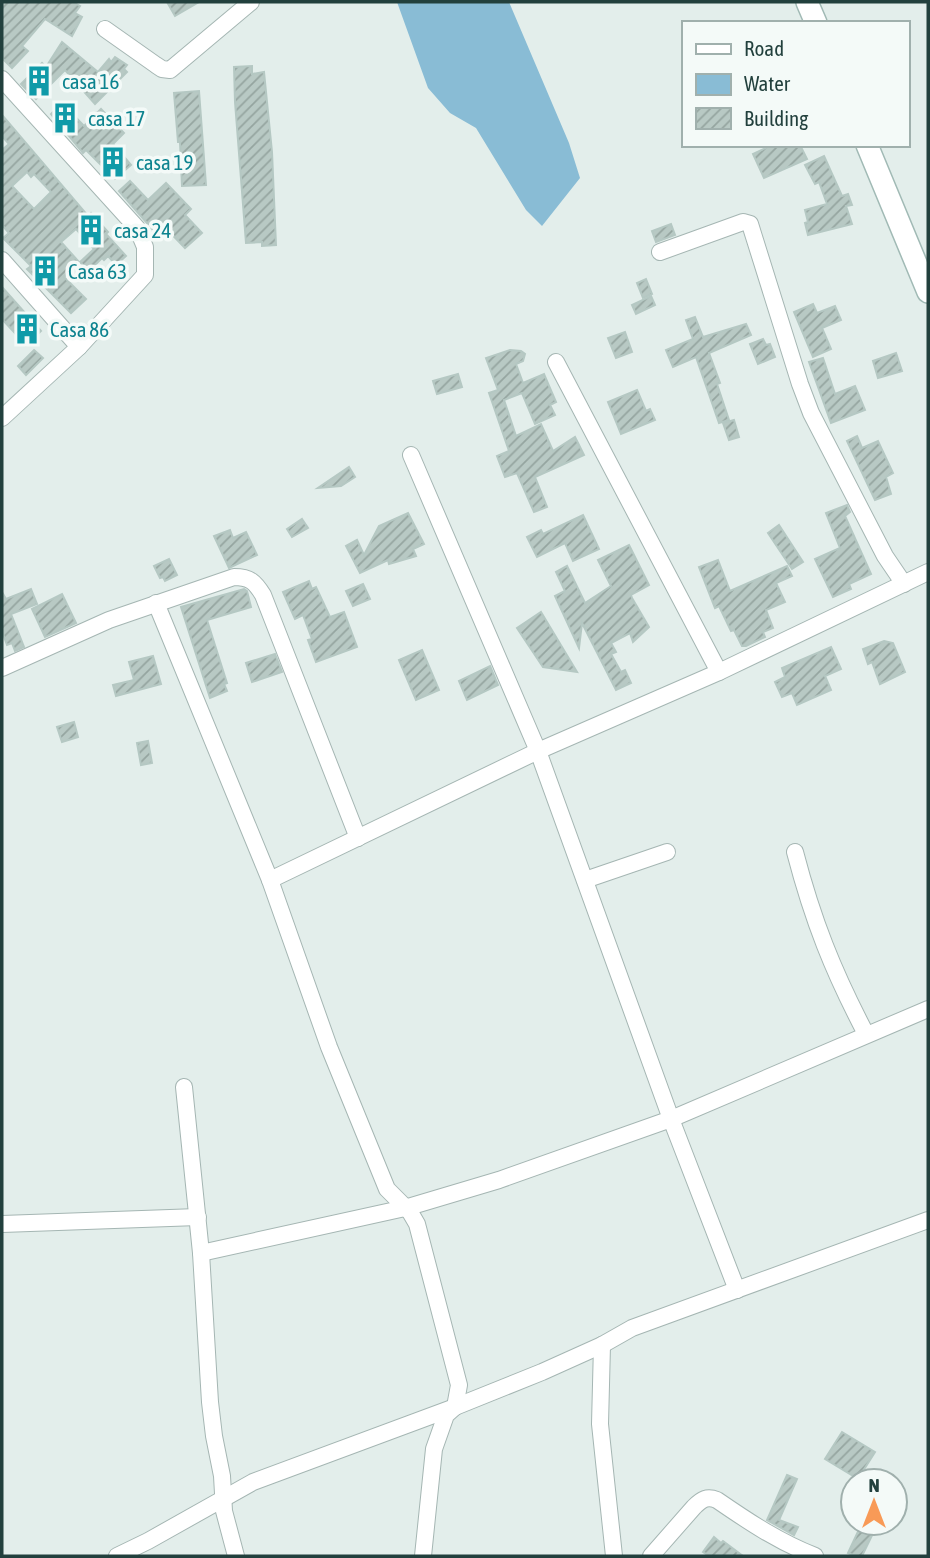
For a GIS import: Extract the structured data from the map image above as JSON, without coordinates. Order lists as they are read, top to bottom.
{
  "places": {
    "building": [
      "casa 16",
      "casa 17",
      "casa 19",
      "casa 24",
      "Casa 63",
      "Casa 86"
    ]
  },
  "legend": ["Road", "Water", "Building"],
  "north": "top"
}
